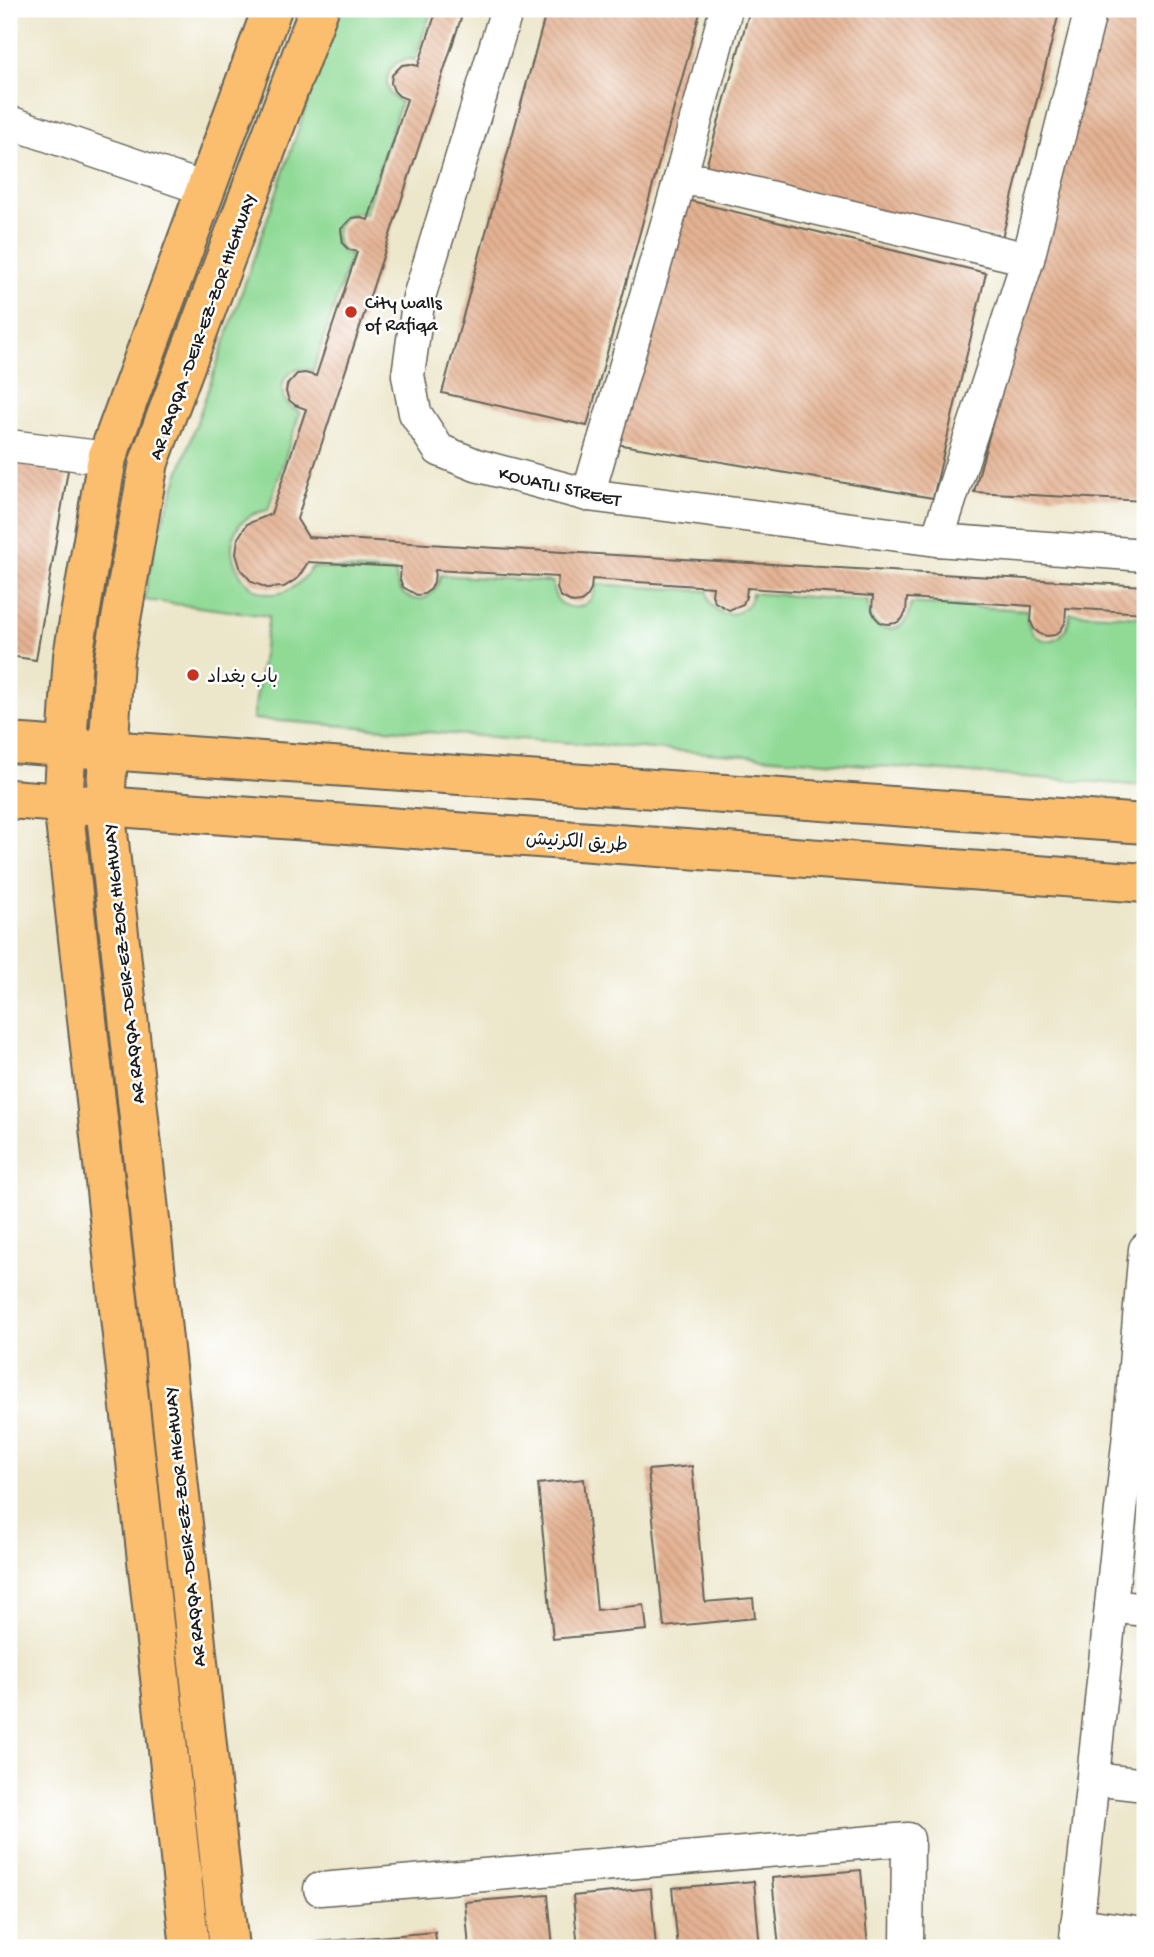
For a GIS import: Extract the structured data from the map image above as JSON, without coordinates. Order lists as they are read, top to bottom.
{
  "streets": {
    "main road": ["AR RAQQA -DEIR-EZ-ZOR HIGHWAY", "طريق الكرنيش"],
    "street": ["KOUATLI STREET"]
  },
  "crossings": [
    ["AR RAQQA -DEIR-EZ-ZOR HIGHWAY", "طريق الكرنيش"]
  ],
  "places": ["City walls of Rafiqa", "باب بغداد"]
}
